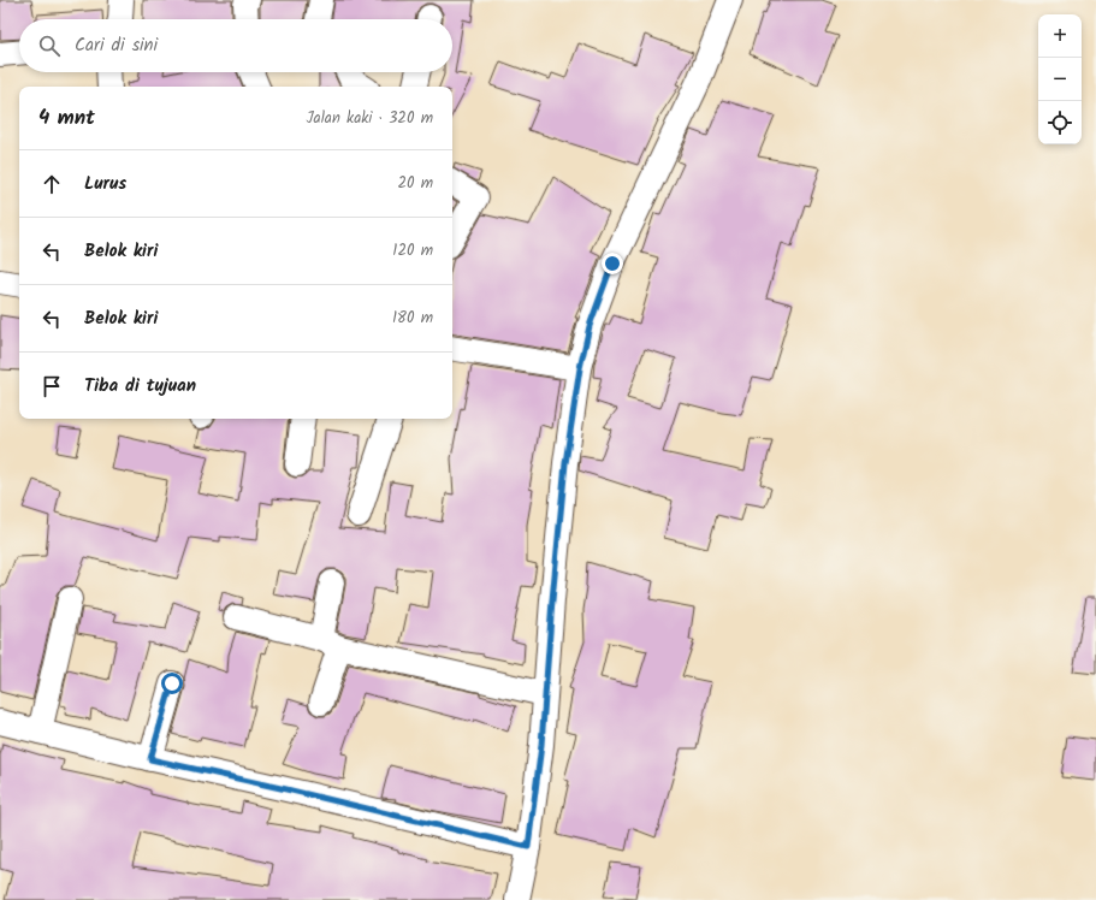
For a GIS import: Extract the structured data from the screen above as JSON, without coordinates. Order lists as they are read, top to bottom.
{
  "page": {
    "map_buttons": ["+", "−"],
    "search": "Cari di sini",
    "heading": ["4 mnt", "Jalan kaki · 320 m"],
    "list": [
      ["Lurus", "20 m"],
      ["Belok kiri", "120 m"],
      ["Belok kiri", "180 m"],
      "Tiba di tujuan"
    ]
  }
}
